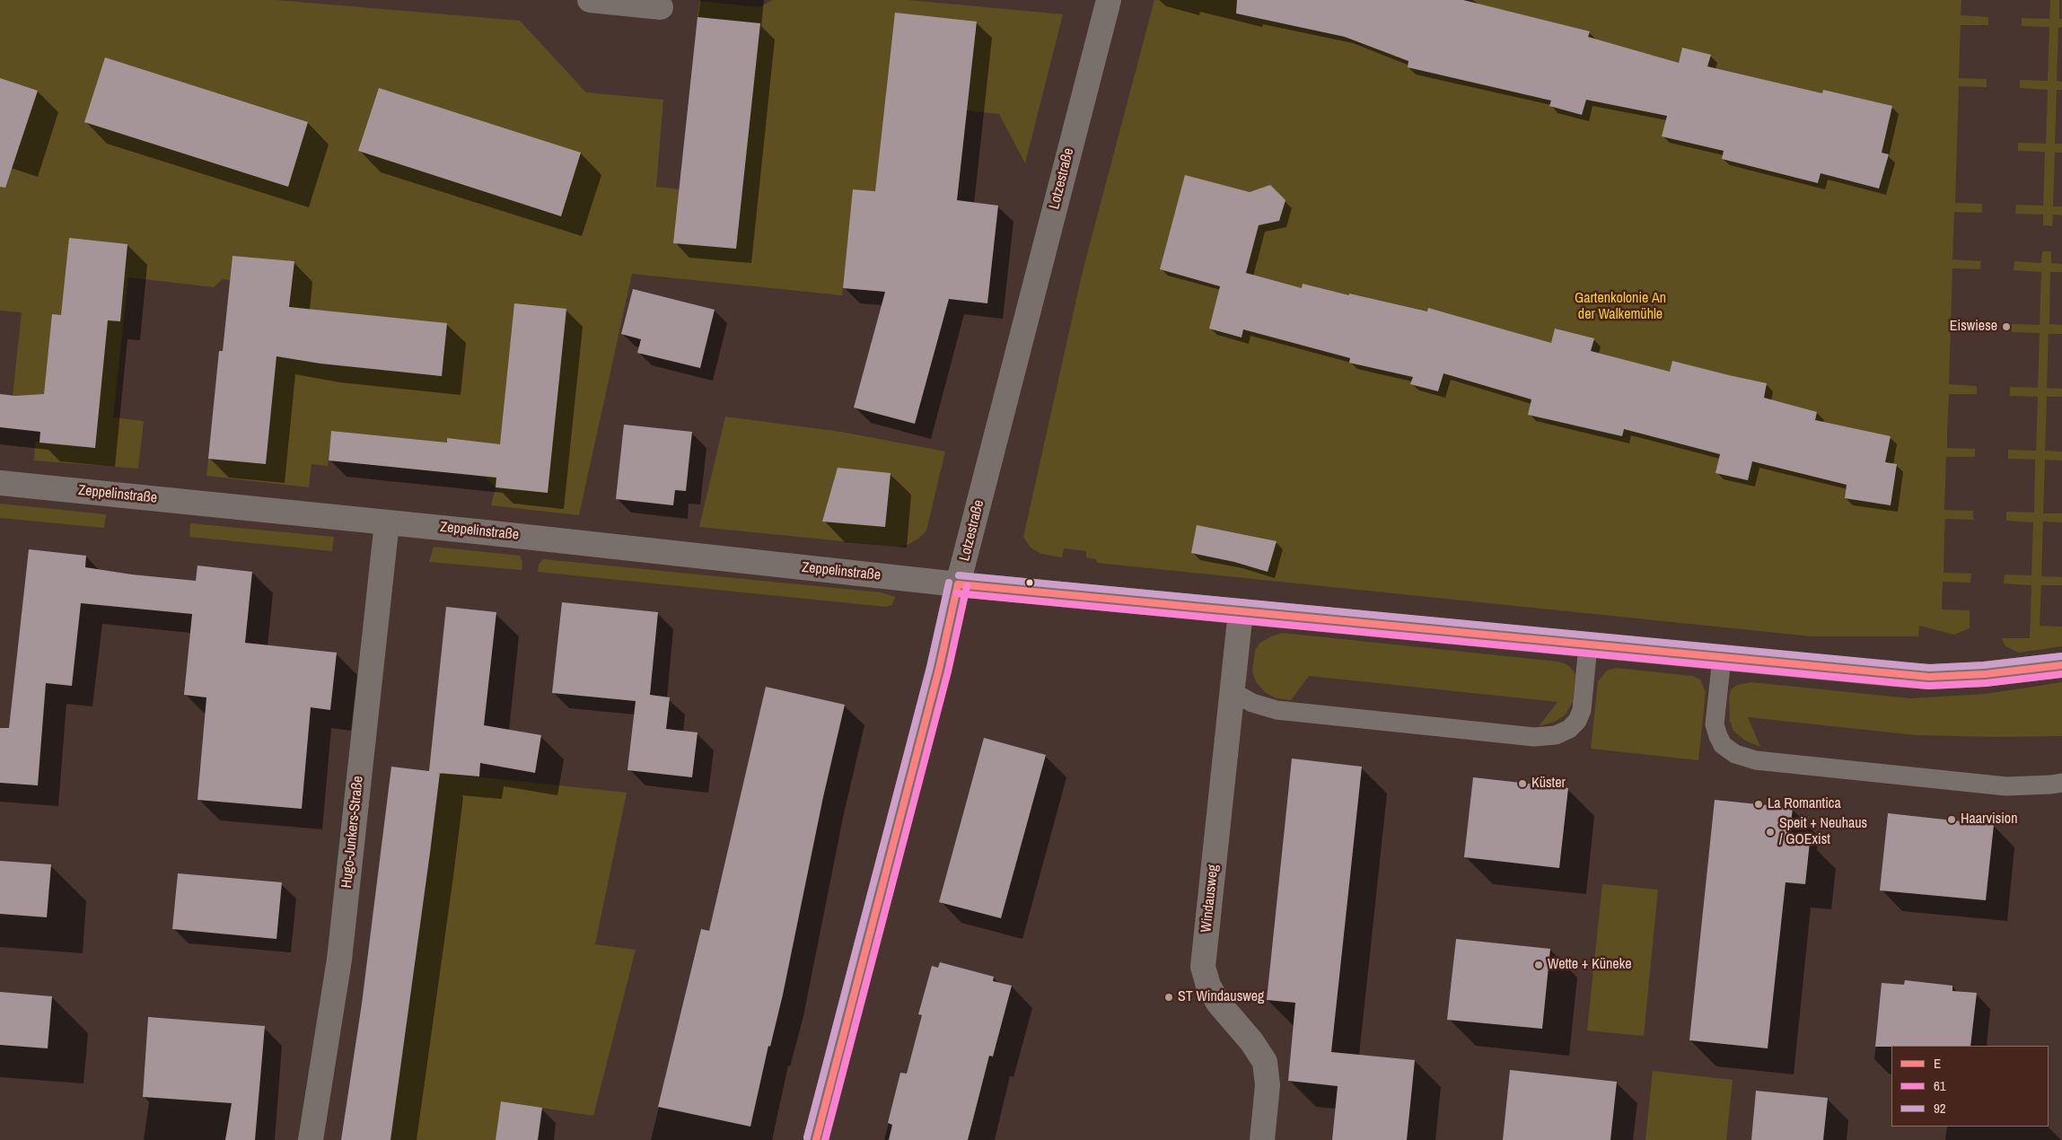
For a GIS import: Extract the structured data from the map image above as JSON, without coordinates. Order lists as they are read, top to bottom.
{
  "streets": {
    "street": [
      "Lotzestraße",
      "Zeppelinstraße",
      "Hugo-Junkers-Straße",
      "Windausweg"
    ]
  },
  "crossings": [
    ["Lotzestraße", "Zeppelinstraße"],
    ["Zeppelinstraße", "Hugo-Junkers-Straße"]
  ],
  "parks": ["Gartenkolonie An der Walkemühle"],
  "places": [
    "Eiswiese",
    "Küster",
    "La Romantica",
    "Haarvision",
    "Speit + Neuhaus / GOExist",
    "Wette + Küneke",
    "ST Windausweg"
  ],
  "lines": ["transit line 92", "transit line E", "transit line 61"],
  "legend": ["E", "61", "92"]
}
